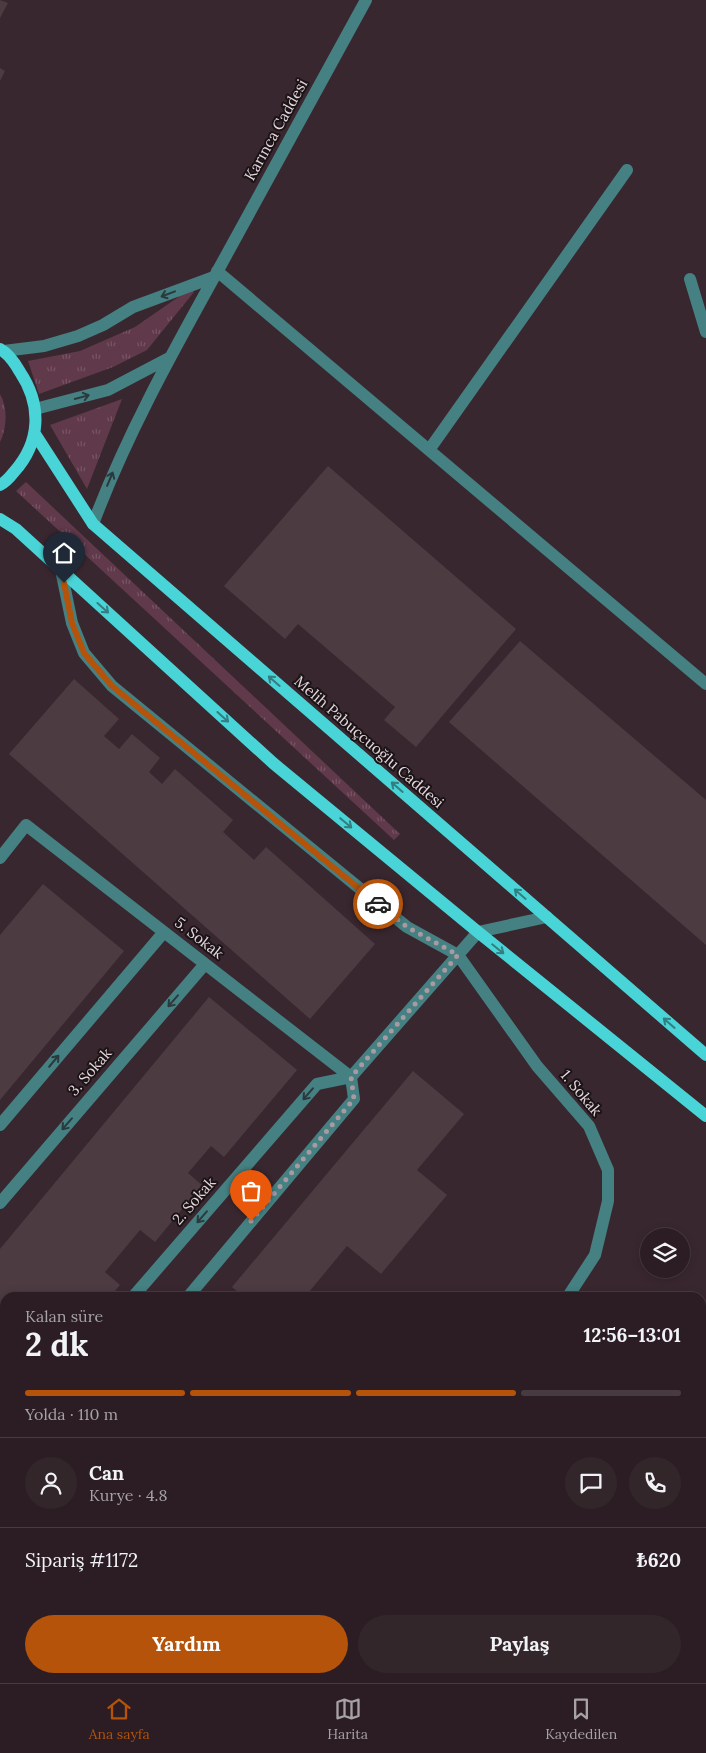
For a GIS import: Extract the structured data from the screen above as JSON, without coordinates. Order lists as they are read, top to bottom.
{
  "streets": {
    "main road": ["Melih Pabuçcuoğlu Caddesi"],
    "street": [
      "Karınca Caddesi",
      "5. Sokak",
      "3. Sokak",
      "1. Sokak",
      "2. Sokak"
    ]
  },
  "crossings": [
    ["Karınca Caddesi", "Melih Pabuçcuoğlu Caddesi"],
    ["5. Sokak", "3. Sokak"],
    ["5. Sokak", "2. Sokak"]
  ],
  "page": {
    "heading": ["2 dk", "Kalan süre", "12:56–13:01"],
    "panel": [
      "Can",
      "Kurye · 4.8",
      "Sipariş #1172",
      "₺620"
    ],
    "bar": "Yolda · 110 m",
    "buttons": ["Yardım", "Paylaş"],
    "tabs": ["Ana sayfa", "Harita", "Kaydedilen"]
  }
}
